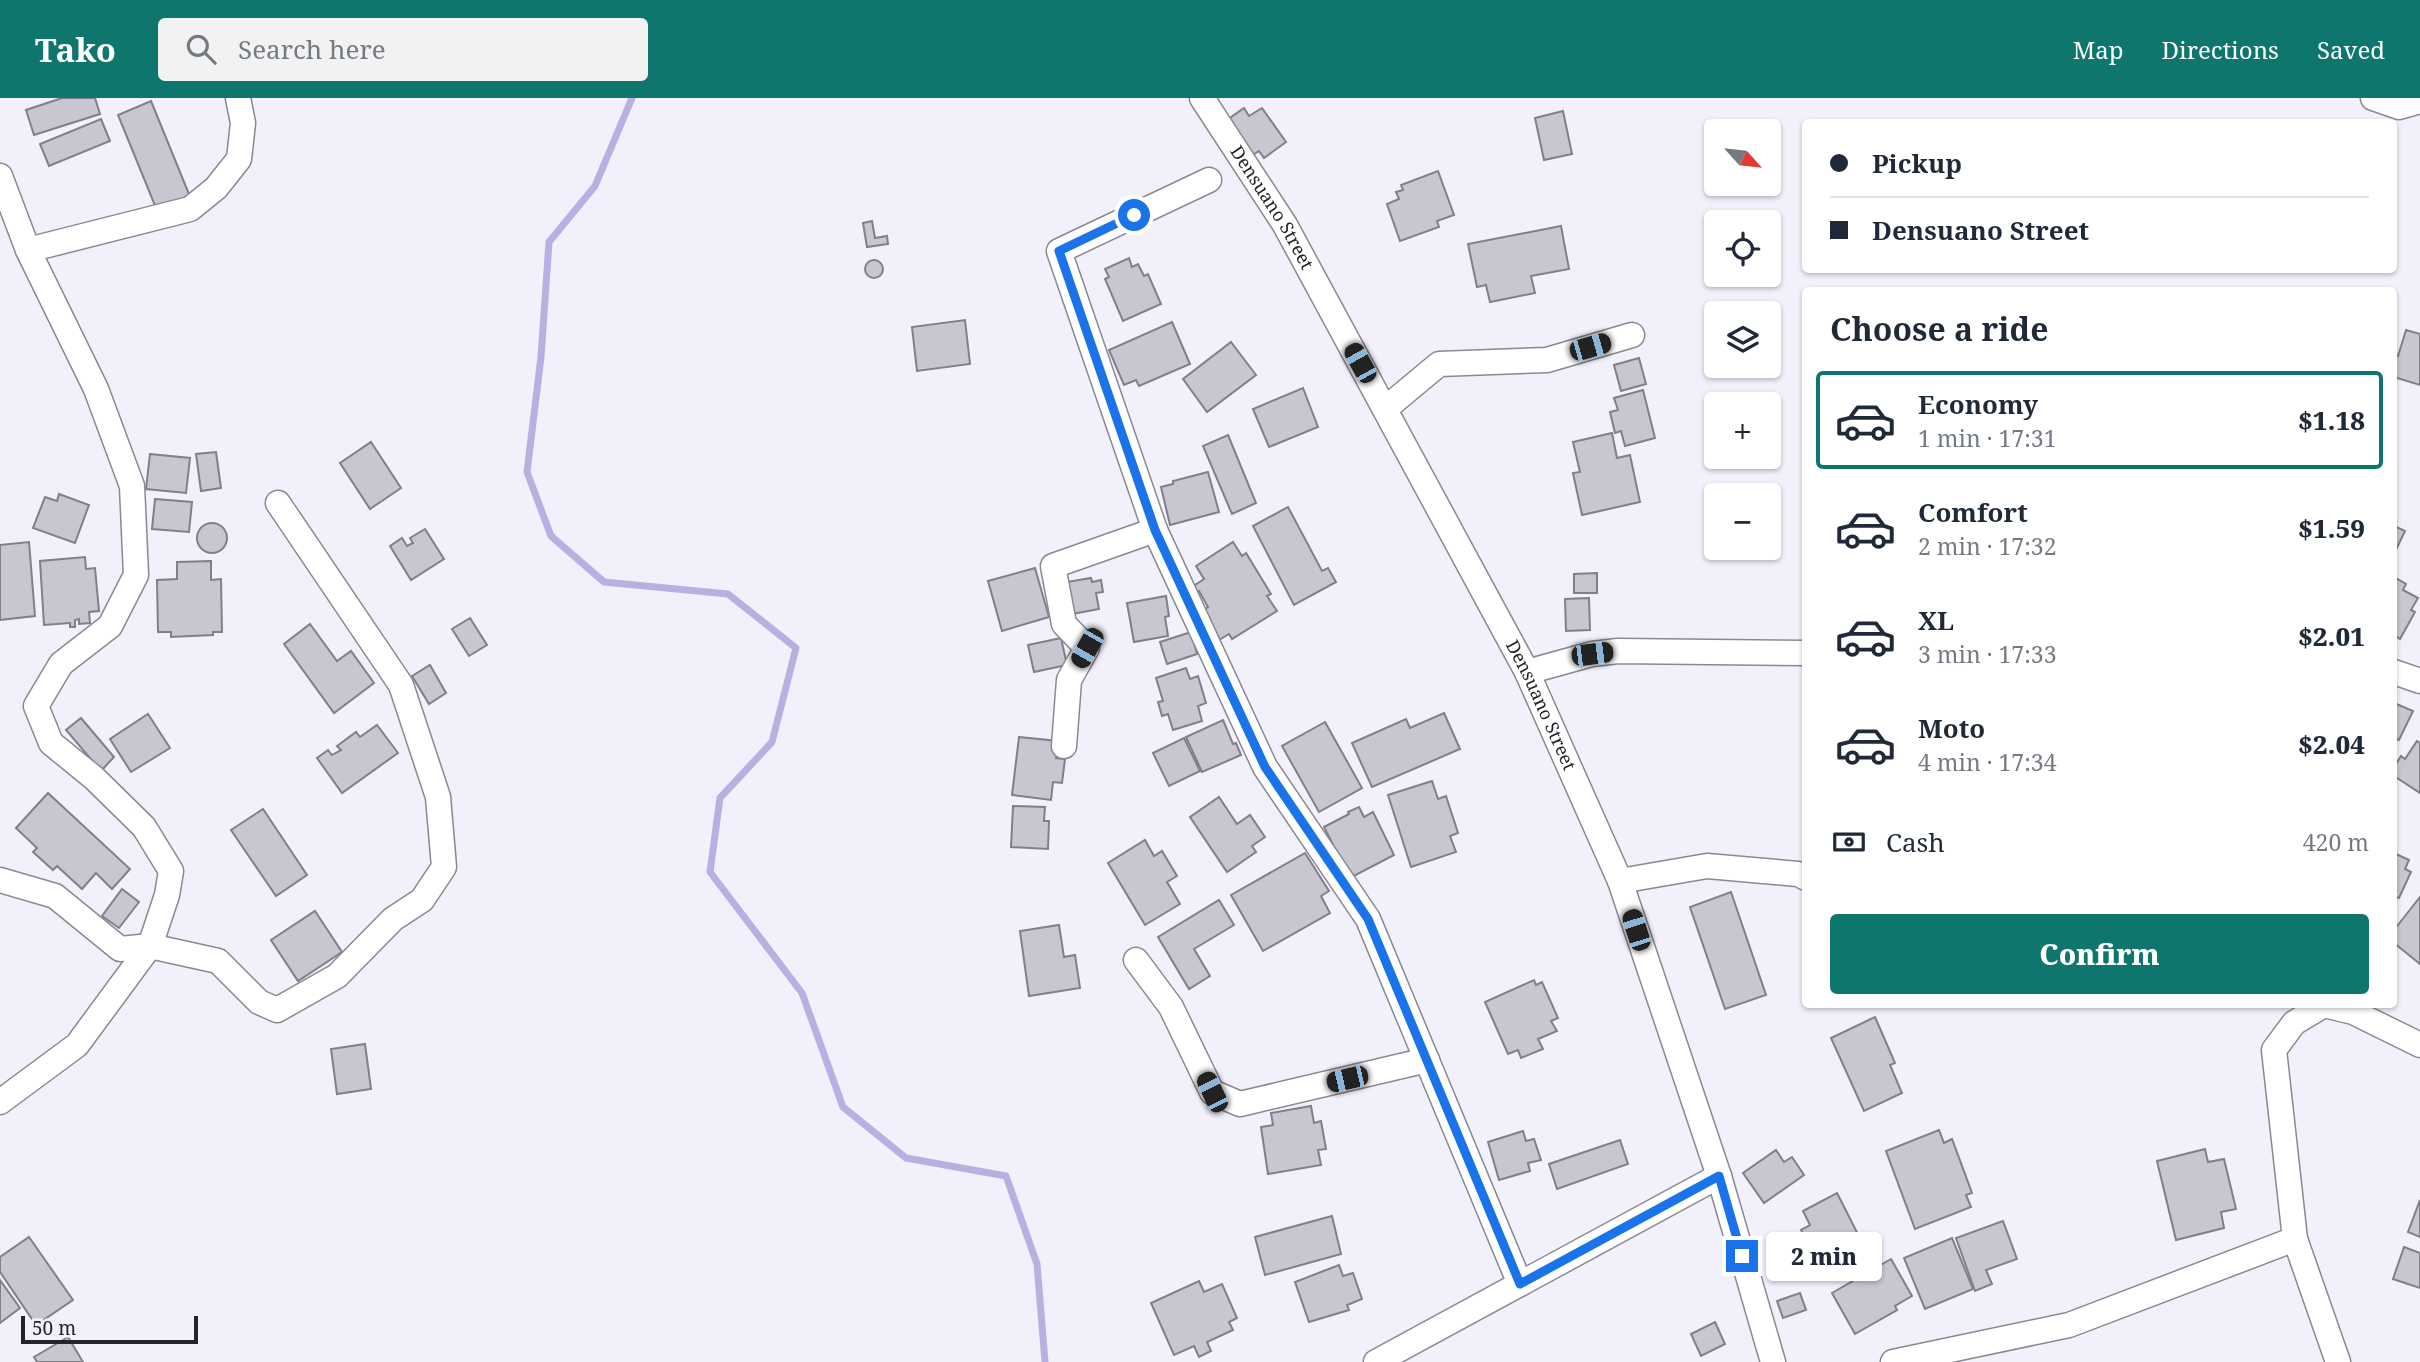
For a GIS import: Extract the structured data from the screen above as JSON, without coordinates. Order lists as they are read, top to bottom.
{
  "streets": {
    "street": ["Densuano Street"]
  },
  "scale_bar": "50 m",
  "north": "bottom right",
  "page": {
    "header": "Tako",
    "search": "Search here",
    "nav": ["Map", "Directions", "Saved"],
    "map_buttons": ["+", "−"],
    "banner": ["Pickup", "Densuano Street"],
    "heading": "Choose a ride",
    "list": [
      {
        "name": "Economy",
        "note": "1 min · 17:31",
        "value": "$1.18"
      },
      {
        "name": "Comfort",
        "note": "2 min · 17:32",
        "value": "$1.59"
      },
      {
        "name": "XL",
        "note": "3 min · 17:33",
        "value": "$2.01"
      },
      {
        "name": "Moto",
        "note": "4 min · 17:34",
        "value": "$2.04"
      }
    ],
    "pay": ["Cash", "420 m"],
    "buttons": "Confirm",
    "bubble": "2 min",
    "scale": "50 m"
  }
}
